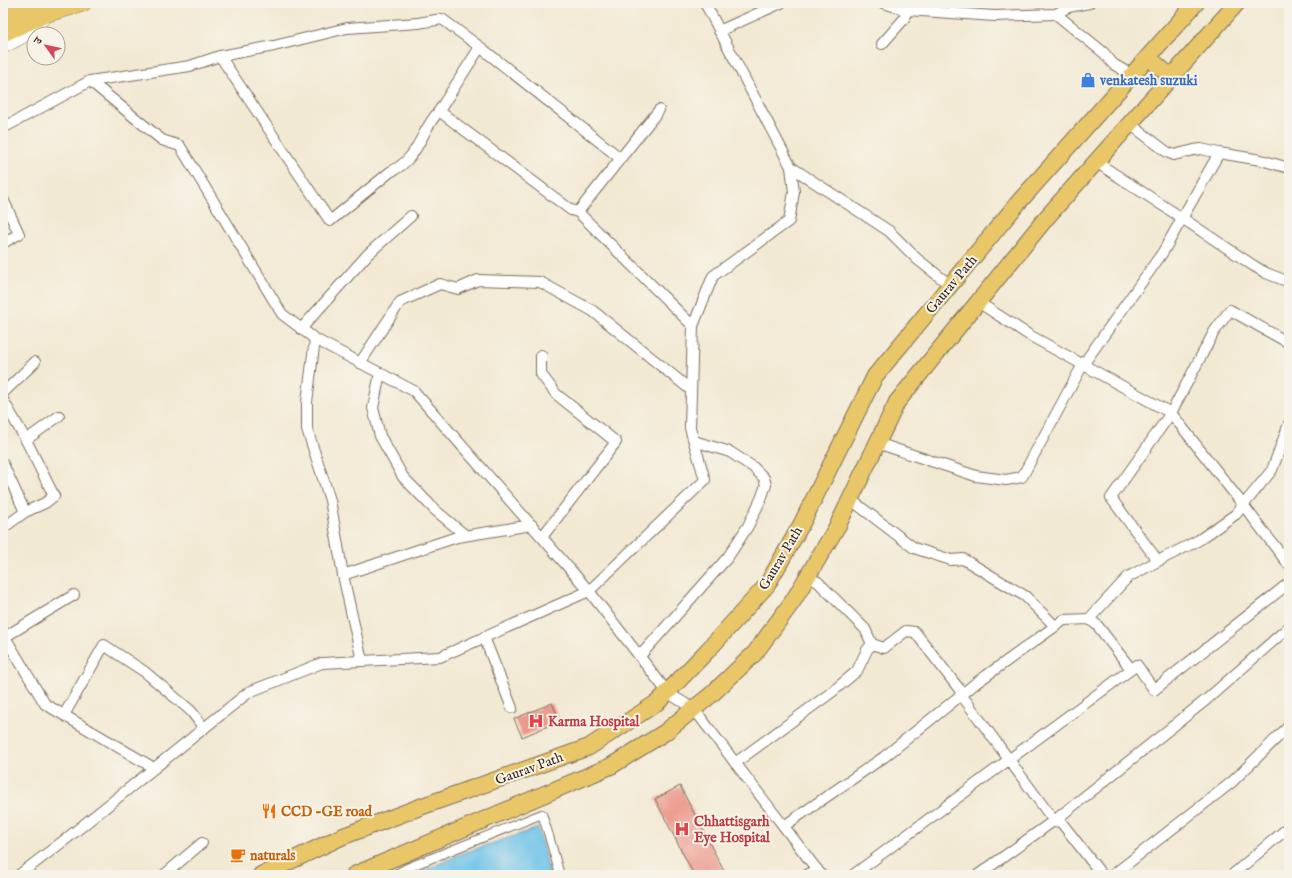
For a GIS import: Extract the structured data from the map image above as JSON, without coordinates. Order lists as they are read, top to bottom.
{
  "streets": {
    "main road": ["Gaurav Path"]
  },
  "places": {
    "shop": ["venkatesh suzuki"],
    "hospital": ["Karma Hospital", "Chhattisgarh Eye Hospital"],
    "restaurant": ["CCD -GE road"],
    "cafe": ["naturals"]
  },
  "north": "top left"
}
